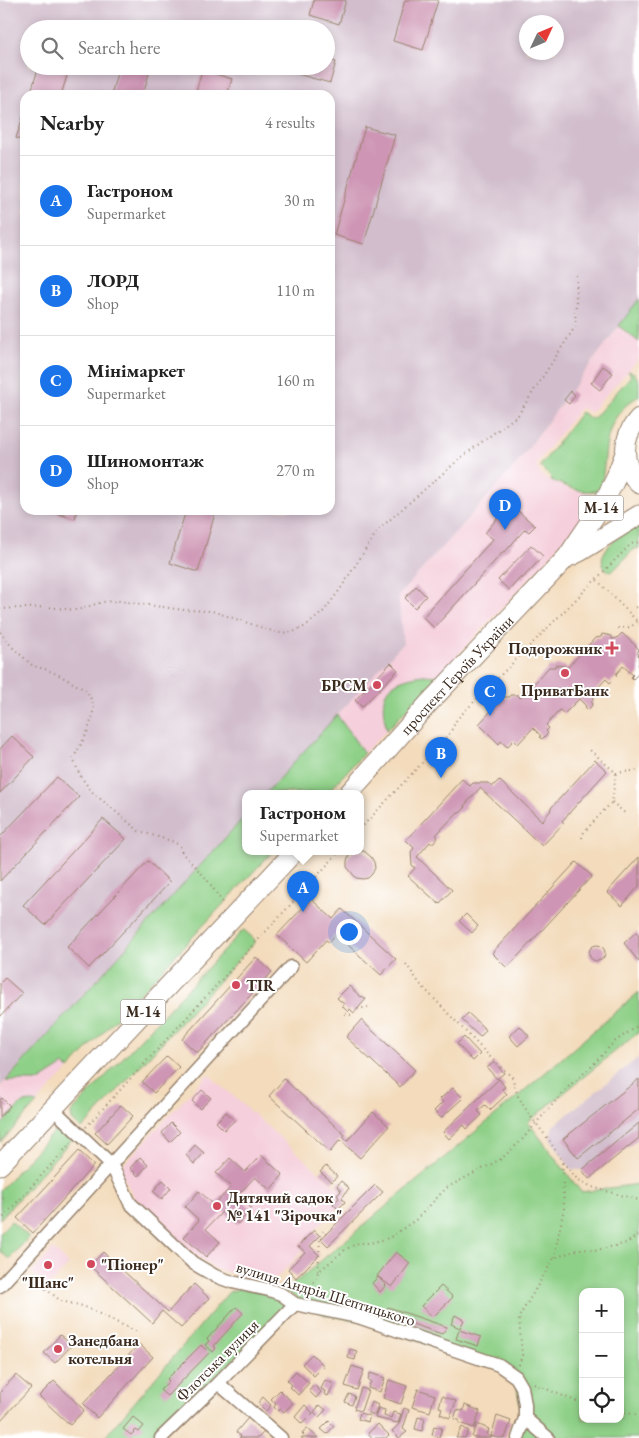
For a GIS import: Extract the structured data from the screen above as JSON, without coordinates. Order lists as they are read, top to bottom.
{
  "streets": {
    "highway": ["М-14", "проспект Героїв України"],
    "street": ["вулиця Андрія Шептицького", "Флотська вулиця"]
  },
  "crossings": [
    ["М-14", "проспект Героїв України"],
    ["вулиця Андрія Шептицького", "Флотська вулиця"]
  ],
  "places": {
    "health": ["Подорожник"],
    "other": [
      "ПриватБанк",
      "БРСМ",
      "TIR",
      "Дитячий садок № 141 \"Зірочка\"",
      "\"Піонер\"",
      "\"Шанс\"",
      "Занедбана котельня"
    ]
  },
  "north": "top right",
  "page": {
    "search": "Search here",
    "heading": ["Nearby", "4 results"],
    "list": [
      {
        "mark": "A",
        "name": "Гастроном",
        "note": "Supermarket",
        "value": "30 m"
      },
      {
        "mark": "B",
        "name": "ЛОРД",
        "note": "Shop",
        "value": "110 m"
      },
      {
        "mark": "C",
        "name": "Мінімаркет",
        "note": "Supermarket",
        "value": "160 m"
      },
      {
        "mark": "D",
        "name": "Шиномонтаж",
        "note": "Shop",
        "value": "270 m"
      }
    ],
    "pins": [
      "D",
      "C",
      "B",
      "A"
    ],
    "popup": ["Гастроном", "Supermarket"],
    "map_buttons": ["+", "−"]
  }
}
